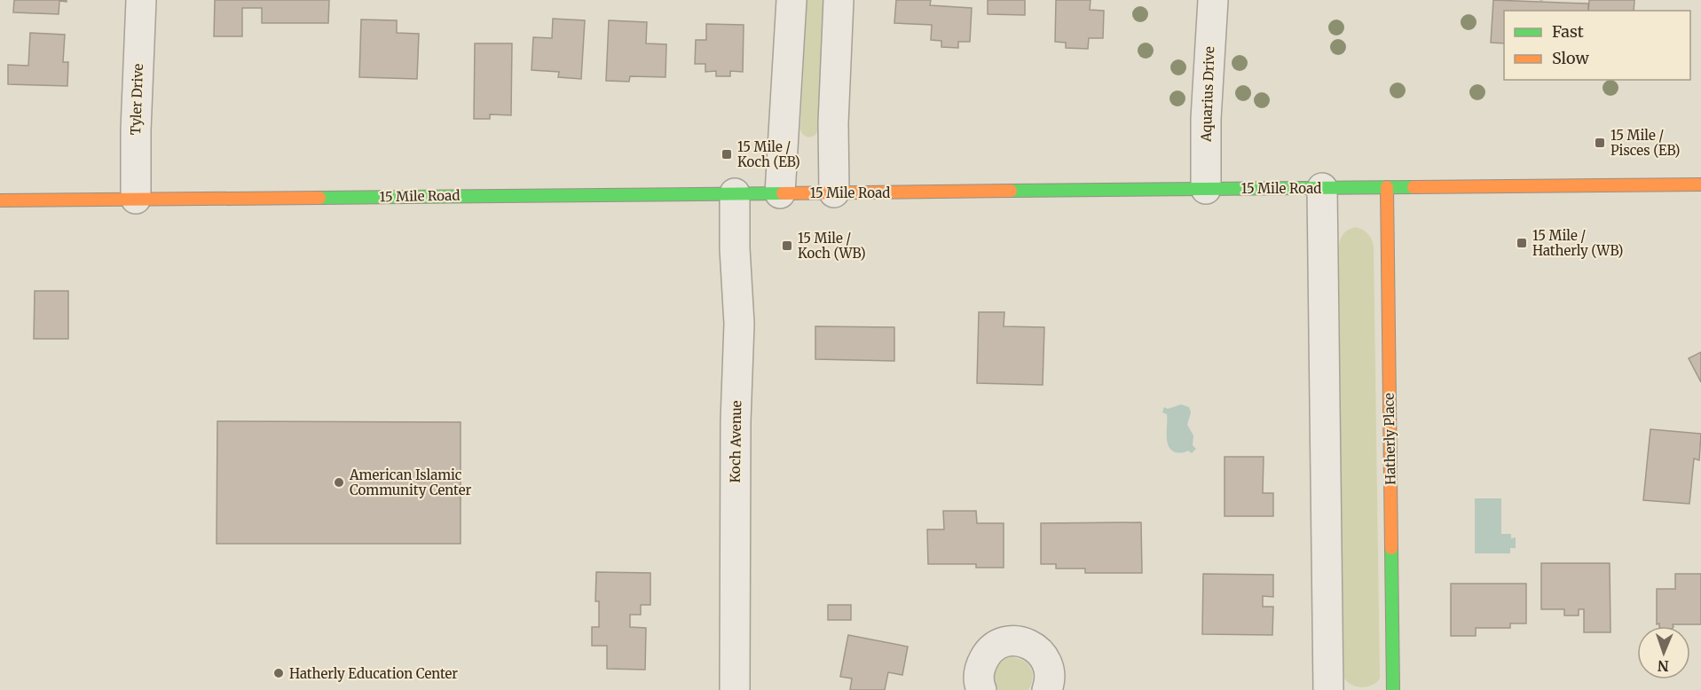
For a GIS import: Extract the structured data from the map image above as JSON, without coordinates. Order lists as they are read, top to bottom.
{
  "streets": {
    "main road": ["15 Mile Road", "Hatherly Place"],
    "street": ["Aquarius Drive", "Tyler Drive", "Koch Avenue"]
  },
  "crossings": [
    ["Aquarius Drive", "15 Mile Road"],
    ["Tyler Drive", "15 Mile Road"],
    ["15 Mile Road", "Hatherly Place"],
    ["15 Mile Road", "Koch Avenue"]
  ],
  "places": {
    "transit": [
      "15 Mile / Pisces (EB)",
      "15 Mile / Koch (EB)",
      "15 Mile / Hatherly (WB)",
      "15 Mile / Koch (WB)"
    ],
    "other": ["American Islamic Community Center", "Hatherly Education Center"]
  },
  "legend": ["Fast", "Slow"],
  "north": "bottom"
}
